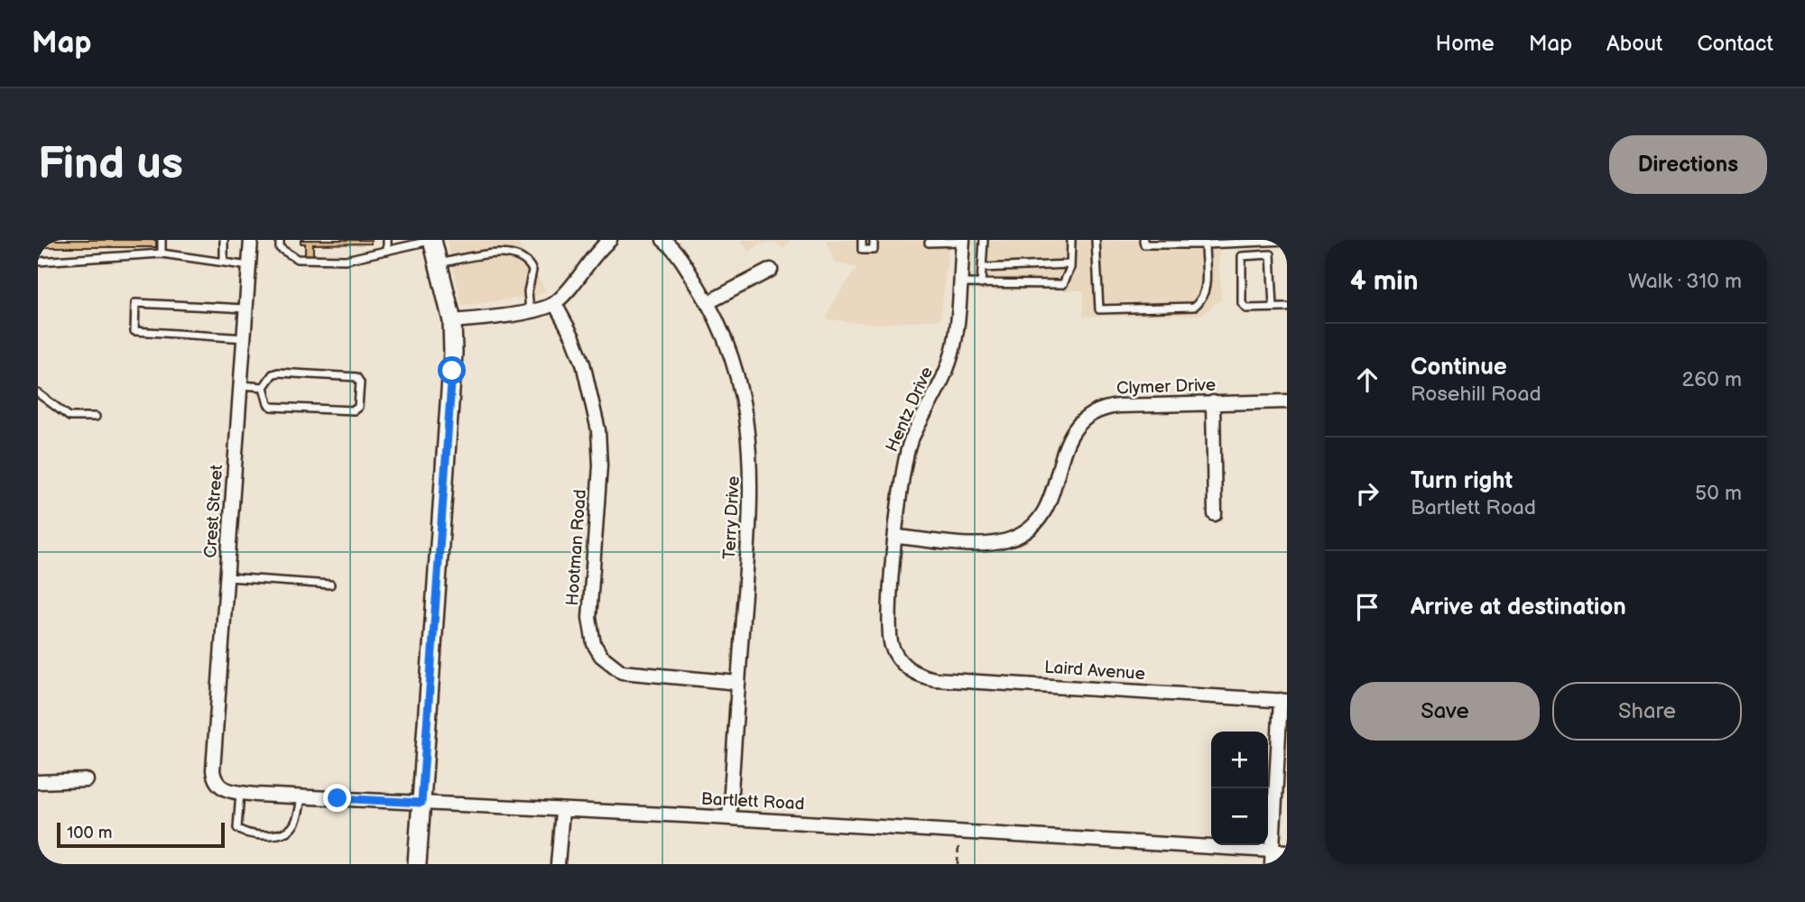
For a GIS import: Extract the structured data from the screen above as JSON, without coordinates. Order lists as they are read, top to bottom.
{
  "streets": {
    "street": [
      "Clymer Drive",
      "Hentz Drive",
      "Crest Street",
      "Terry Drive",
      "Hootman Road",
      "Laird Avenue",
      "Bartlett Road"
    ]
  },
  "crossings": [
    ["Clymer Drive", "Hentz Drive"],
    ["Hentz Drive", "Laird Avenue"],
    ["Crest Street", "Bartlett Road"],
    ["Terry Drive", "Hootman Road"],
    ["Terry Drive", "Bartlett Road"]
  ],
  "scale_bar": "100 m",
  "page": {
    "header": "Map",
    "nav": [
      "Home",
      "Map",
      "About",
      "Contact"
    ],
    "buttons": [
      "Directions",
      ["Save", "Share"]
    ],
    "title": "Find us",
    "heading": ["4 min", "Walk · 310 m"],
    "list": [
      ["Continue", "Rosehill Road", "260 m"],
      ["Turn right", "Bartlett Road", "50 m"],
      "Arrive at destination"
    ],
    "map_buttons": ["+", "−"],
    "scale": "100 m"
  }
}
